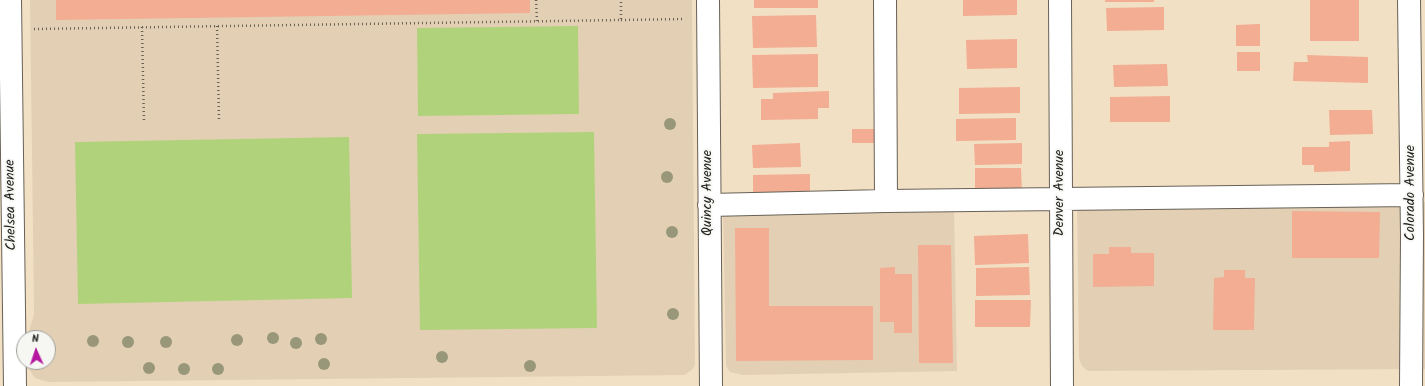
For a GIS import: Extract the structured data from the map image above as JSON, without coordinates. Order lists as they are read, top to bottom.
{
  "streets": {
    "street": [
      "Quincy Avenue",
      "Denver Avenue",
      "Colorado Avenue",
      "Chelsea Avenue"
    ]
  },
  "north": "top"
}
